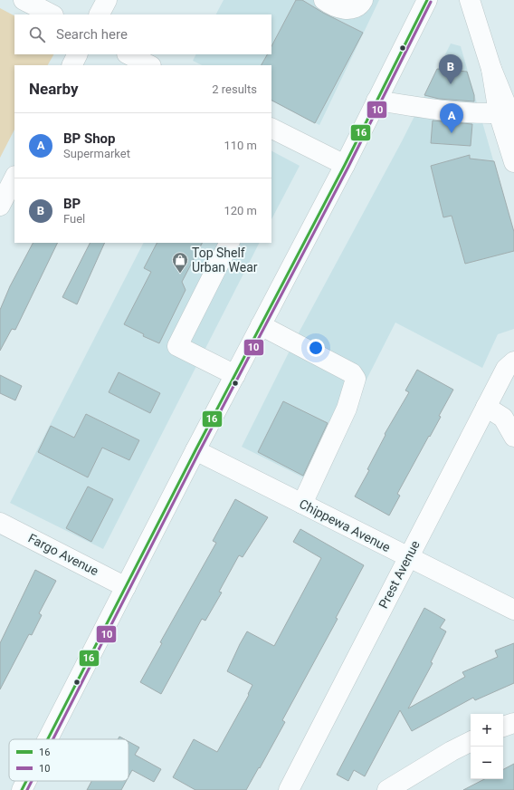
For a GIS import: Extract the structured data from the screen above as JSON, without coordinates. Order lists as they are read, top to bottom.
{
  "streets": {
    "main road": ["Chippewa Avenue", "Fargo Avenue", "Prest Avenue"]
  },
  "crossings": [
    ["Chippewa Avenue", "Prest Avenue"]
  ],
  "places": {
    "shop": ["Top Shelf Urban Wear"]
  },
  "lines": ["transit line 16", "transit line 10"],
  "legend": ["16", "10"],
  "page": {
    "search": "Search here",
    "pins": ["B", "A"],
    "heading": ["Nearby", "2 results"],
    "list": [
      {
        "mark": "A",
        "name": "BP Shop",
        "note": "Supermarket",
        "value": "110 m"
      },
      {
        "mark": "B",
        "name": "BP",
        "note": "Fuel",
        "value": "120 m"
      }
    ],
    "map_buttons": ["+", "−"]
  }
}
